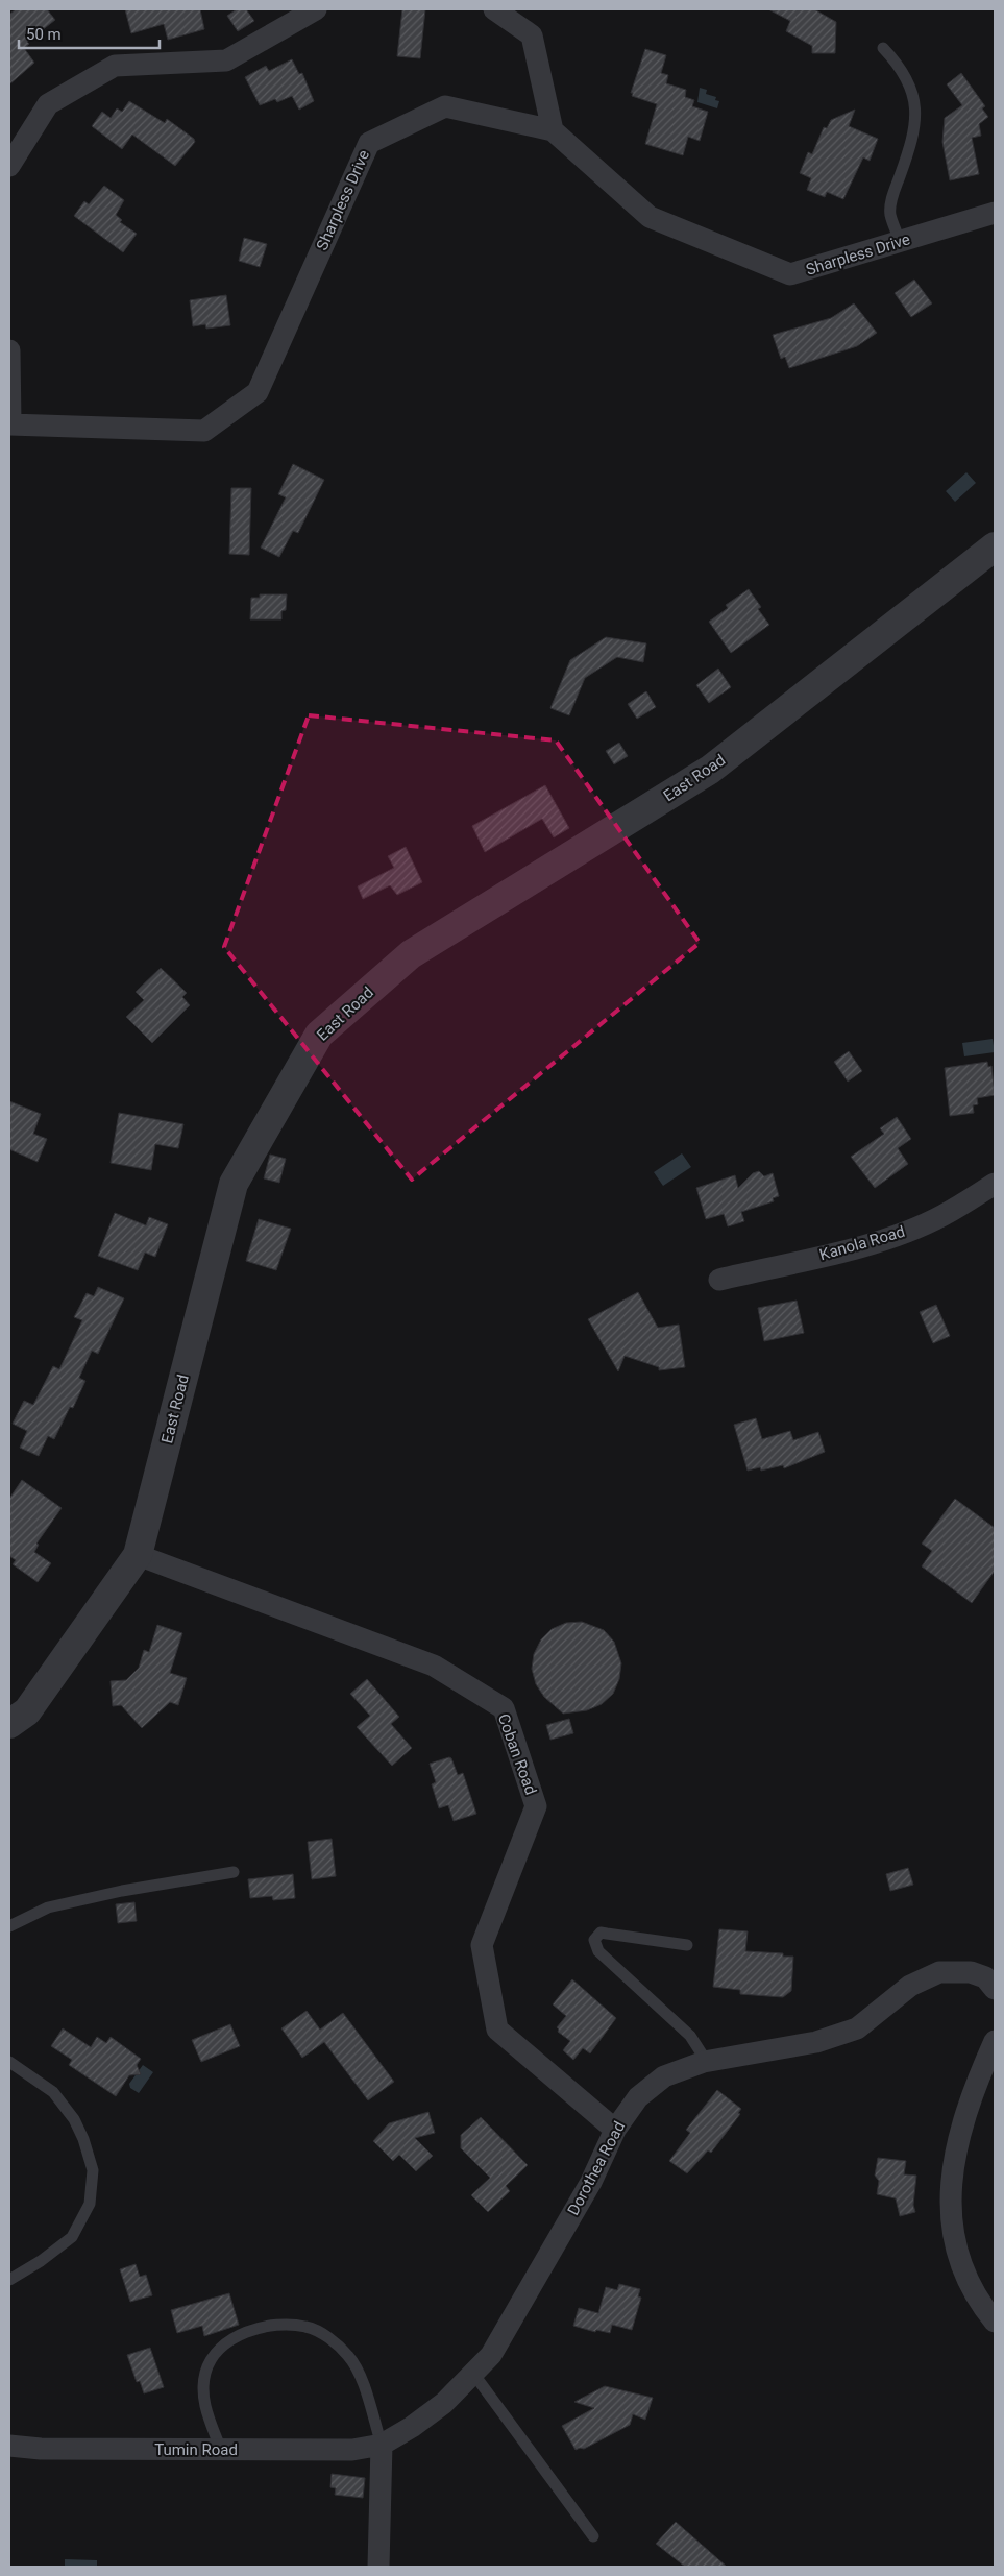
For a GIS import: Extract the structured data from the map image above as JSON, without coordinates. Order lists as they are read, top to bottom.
{
  "streets": {
    "street": [
      "Sharpless Drive",
      "East Road",
      "Kanola Road",
      "Coban Road",
      "Dorothea Road",
      "Tumin Road"
    ]
  },
  "crossings": [
    ["East Road", "Coban Road"],
    ["Coban Road", "Dorothea Road"],
    ["Dorothea Road", "Tumin Road"]
  ],
  "scale_bar": "50 m"
}
